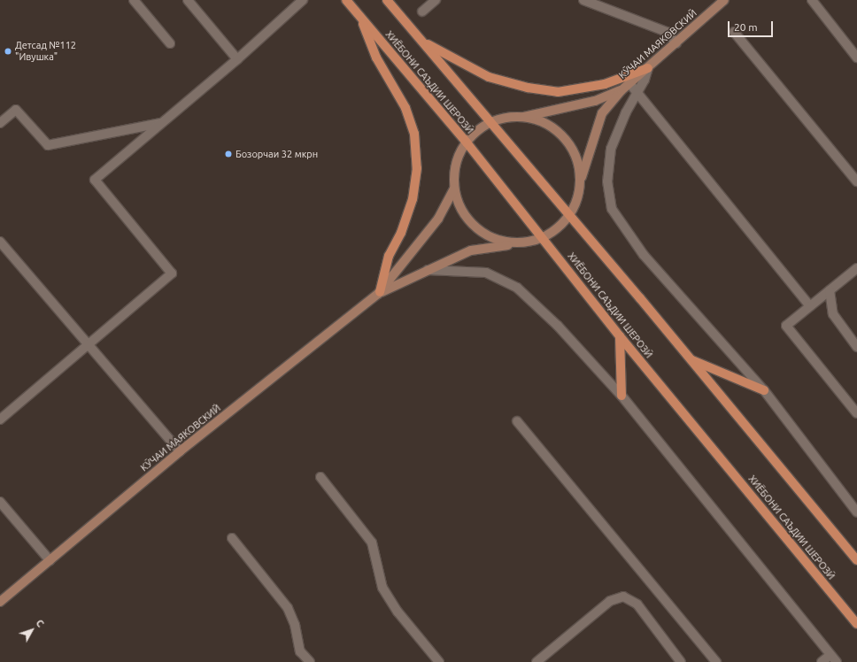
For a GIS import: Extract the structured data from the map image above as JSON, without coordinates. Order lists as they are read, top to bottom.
{
  "streets": {
    "main road": ["ХИЁБОНИ САЪДИИ ШЕРОЗӢ"],
    "street": ["КӮЧАИ МАЯКОВСКИЙ"]
  },
  "crossings": [
    ["КӮЧАИ МАЯКОВСКИЙ", "ХИЁБОНИ САЪДИИ ШЕРОЗӢ"]
  ],
  "places": ["Детсад №112 \"Ивушка\"", "Бозорчаи 32 мкрн"],
  "scale_bar": "20 m",
  "north": "top right"
}
